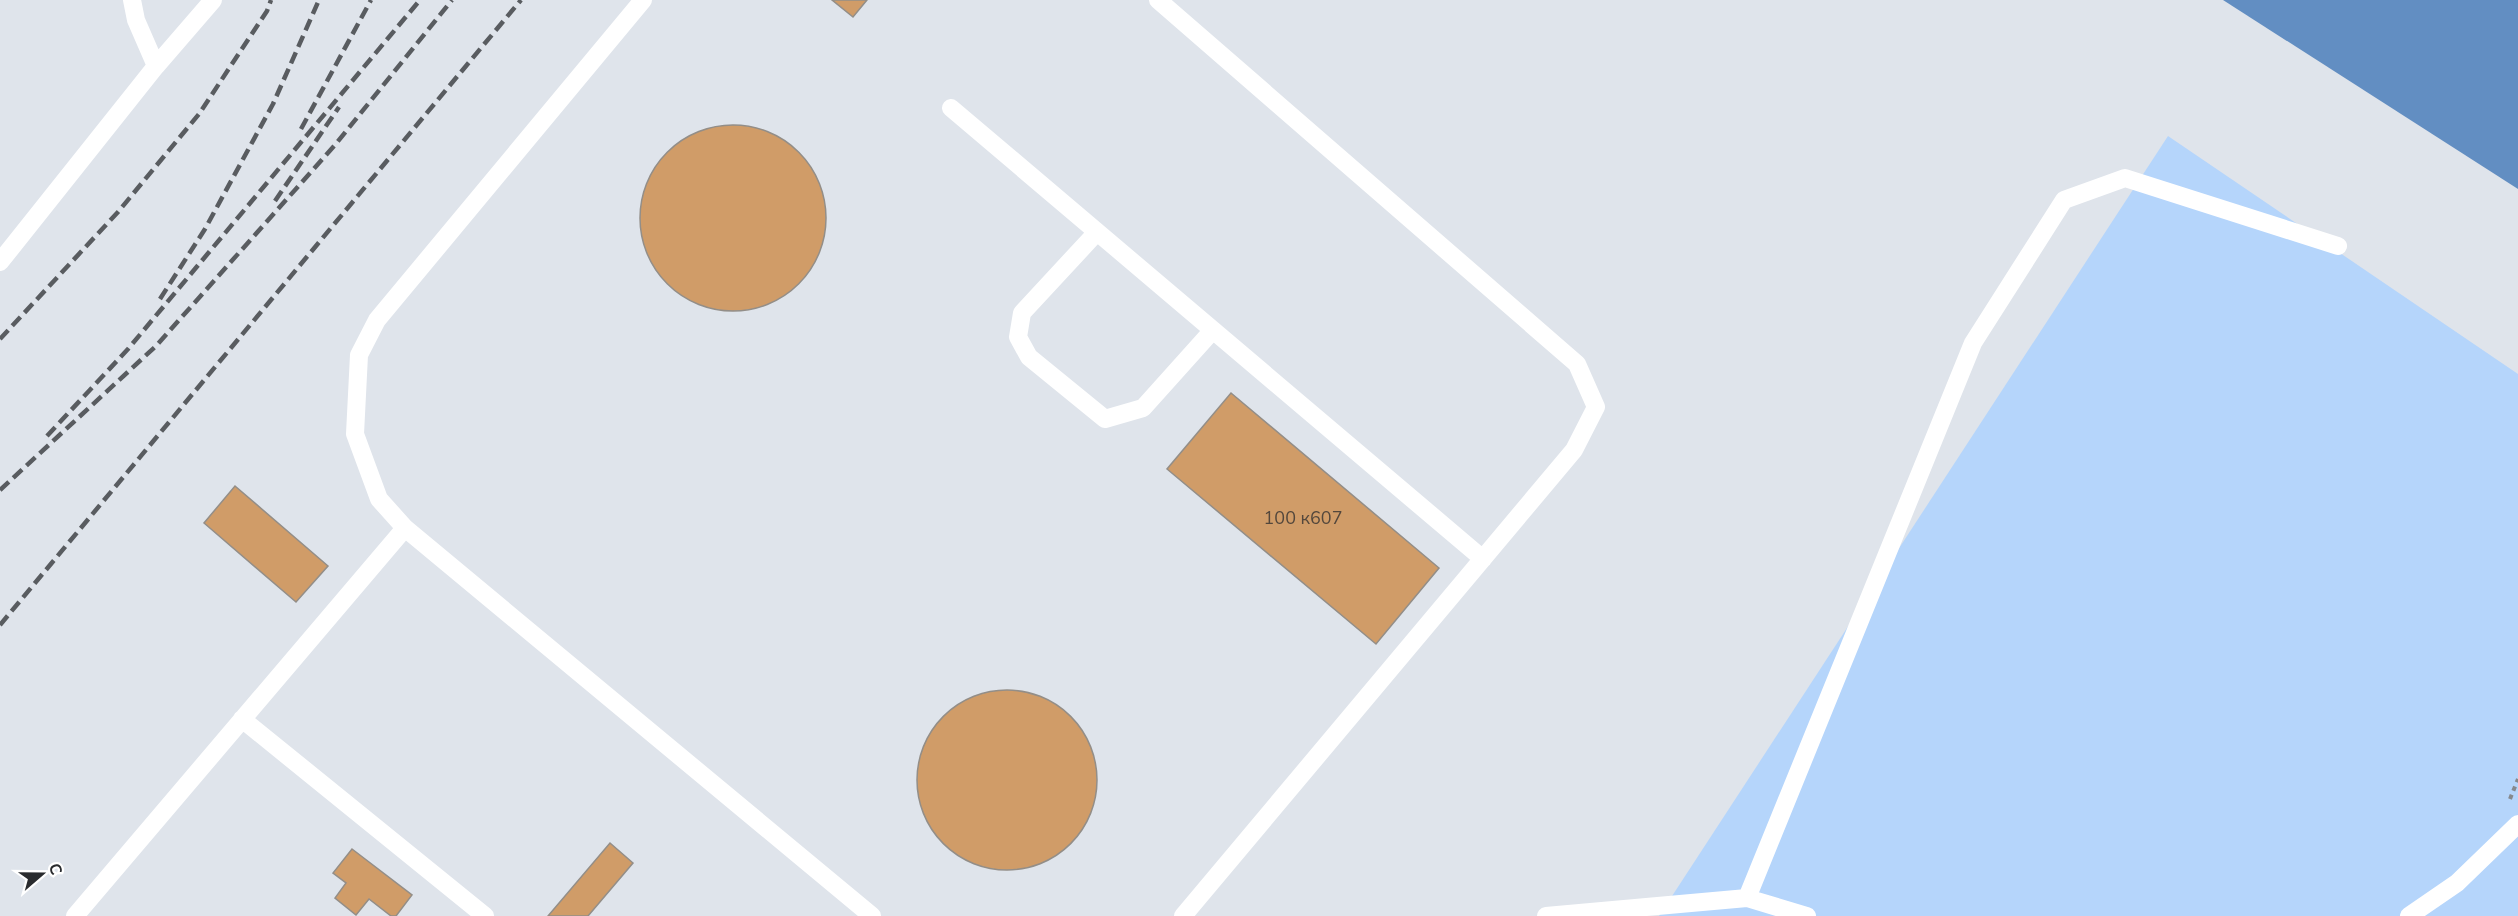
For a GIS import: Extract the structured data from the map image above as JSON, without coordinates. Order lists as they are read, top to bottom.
{
  "house_numbers": ["100 к607"],
  "north": "right"
}
